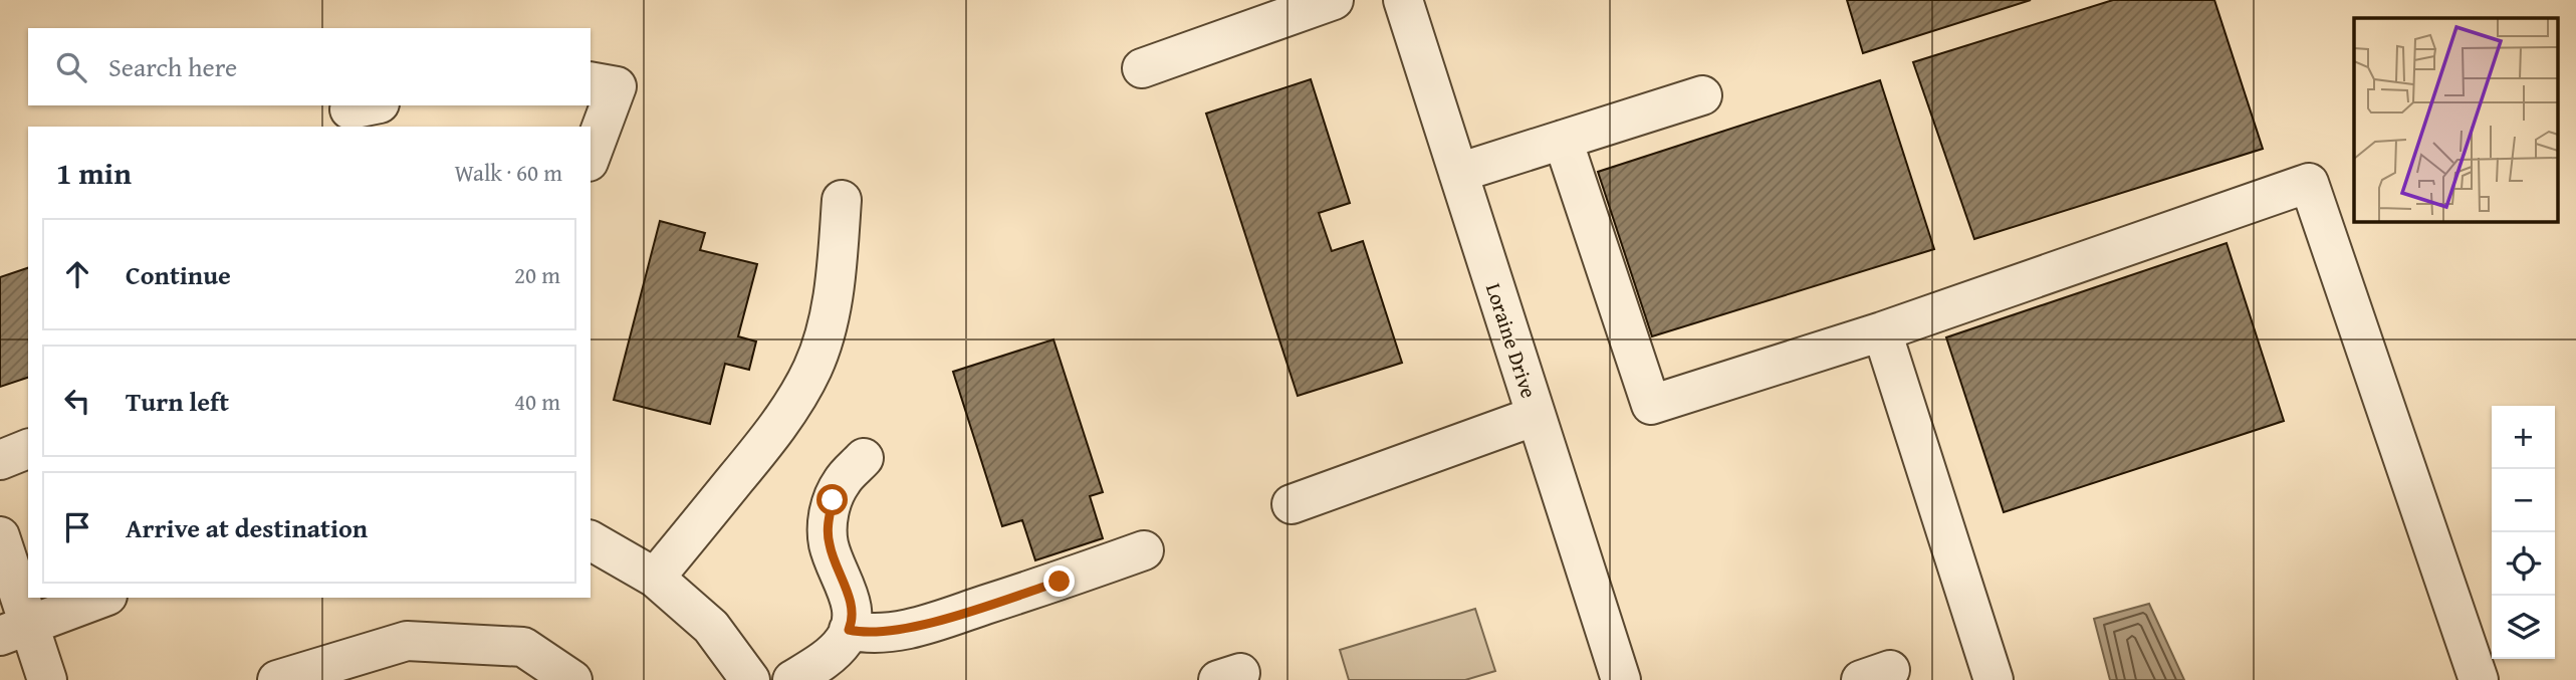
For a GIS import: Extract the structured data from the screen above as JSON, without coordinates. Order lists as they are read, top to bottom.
{
  "streets": {
    "street": ["Loraine Drive"]
  },
  "page": {
    "search": "Search here",
    "heading": ["1 min", "Walk · 60 m"],
    "list": [
      ["Continue", "20 m"],
      ["Turn left", "40 m"],
      "Arrive at destination"
    ],
    "map_buttons": ["+", "−"]
  }
}
